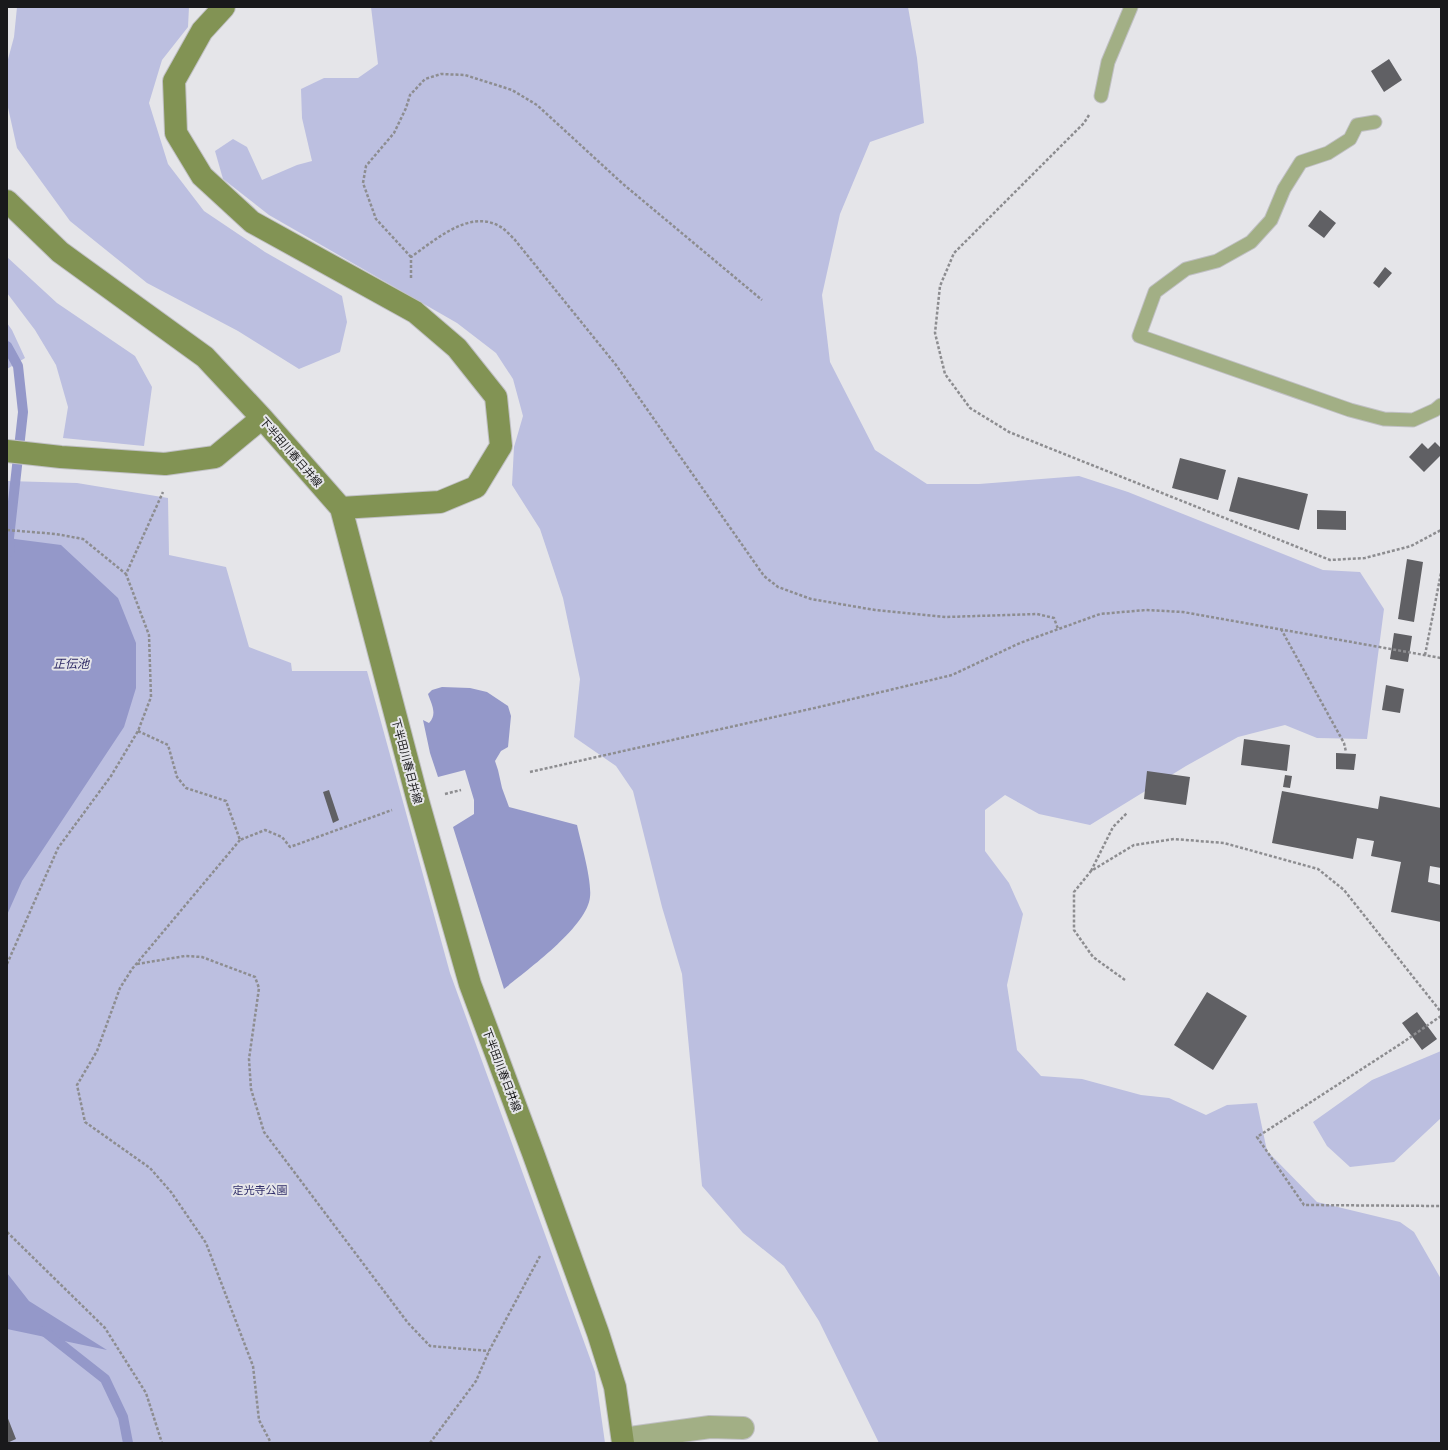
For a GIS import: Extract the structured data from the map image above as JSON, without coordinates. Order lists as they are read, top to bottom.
{
  "streets": {
    "main road": ["下半田川春日井線"]
  },
  "water": ["正伝池"],
  "parks": ["定光寺公園"]
}
